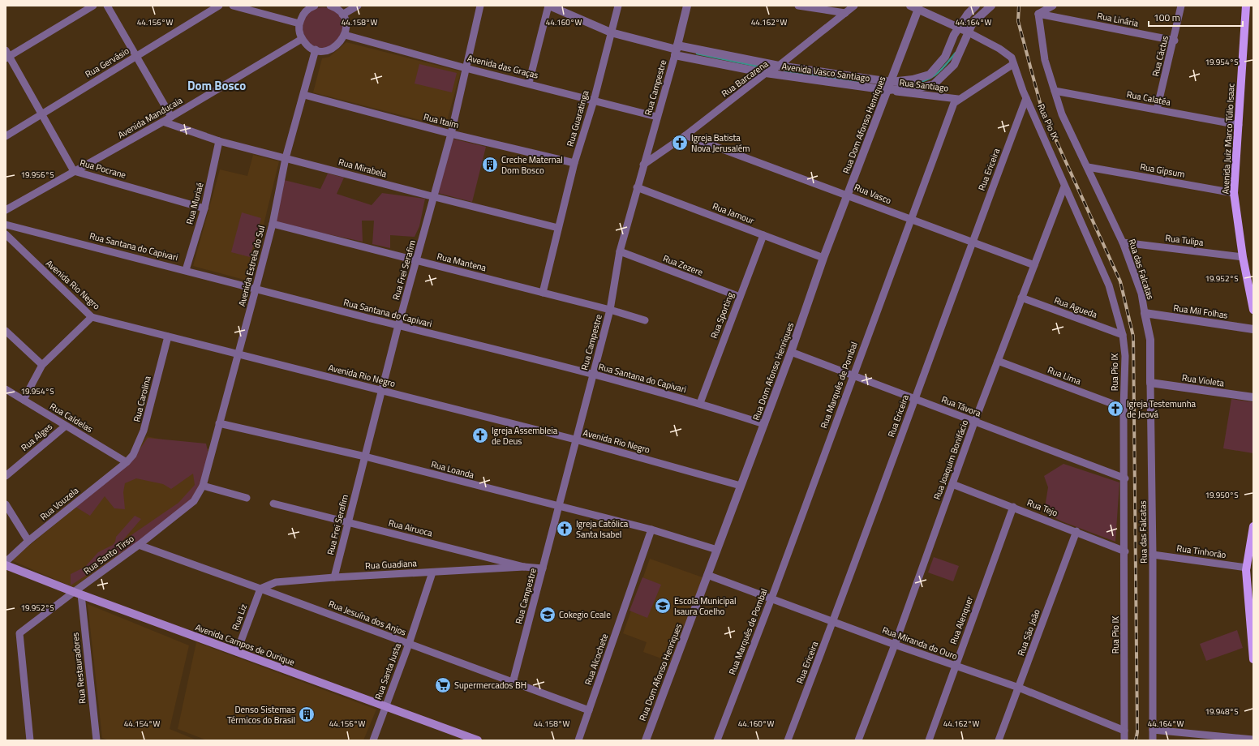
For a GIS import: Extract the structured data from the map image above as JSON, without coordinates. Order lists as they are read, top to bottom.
{
  "streets": {
    "main road": ["Avenida Juiz Marco Túlio Isaac", "Avenida Campos de Ourique"],
    "street": [
      "Rua Linária",
      "Rua Cáctus",
      "Rua Gervásio",
      "Avenida das Graças",
      "Avenida Vasco Santiago",
      "Rua Barcarena",
      "Rua Santiago",
      "Rua Campestre",
      "Rua Calatéa",
      "Avenida Manducaia",
      "Rua Guaratinga",
      "Rua Itaim",
      "Rua Pio IX",
      "Rua Dom Afonso Henriques",
      "Rua Mirabela",
      "Rua Pocrane",
      "Rua Ericeira",
      "Rua Gipsum",
      "Rua Vasco",
      "Rua Muriaé",
      "Rua Jamour",
      "Rua Tulipa",
      "Rua Santana do Capivari",
      "Rua Mantena",
      "Rua Zezere",
      "Avenida Estrela do Sul",
      "Rua das Falcatas",
      "Rua Frei Serafim",
      "Avenida Rio Negro",
      "Rua Agueda",
      "Rua Mil Folhas",
      "Rua Sporting",
      "Rua Lima",
      "Rua Violeta",
      "Rua Marquês de Pombal",
      "Rua Carolina",
      "Rua Távora",
      "Rua Caldelas",
      "Rua Alges",
      "Rua Joaquim Bonifácio",
      "Rua Loanda",
      "Rua Vouzela",
      "Rua Tejo",
      "Rua Airuoca",
      "Rua Tinhorão",
      "Rua Santo Tirso",
      "Rua Guadiana",
      "Rua Liz",
      "Rua Jesuína dos Anjos",
      "Rua Alenquer",
      "Rua São João",
      "Rua Miranda do Ouro",
      "Rua Alcochete",
      "Rua Restauradores",
      "Rua Santa Justa"
    ]
  },
  "crossings": [
    ["Rua Linária", "Rua Cáctus"],
    ["Rua Linária", "Rua das Falcatas"],
    ["Rua Cáctus", "Rua Calatéa"],
    ["Rua Gervásio", "Rua Pocrane"],
    ["Avenida das Graças", "Rua Campestre"],
    ["Avenida das Graças", "Rua Guaratinga"],
    ["Avenida das Graças", "Rua Frei Serafim"],
    ["Avenida Vasco Santiago", "Rua Barcarena"],
    ["Avenida Vasco Santiago", "Rua Santiago"],
    ["Avenida Vasco Santiago", "Rua Campestre"],
    ["Avenida Vasco Santiago", "Rua Guaratinga"],
    ["Avenida Vasco Santiago", "Rua Dom Afonso Henriques"],
    ["Rua Barcarena", "Rua Campestre"],
    ["Rua Barcarena", "Rua Vasco"],
    ["Rua Santiago", "Rua Dom Afonso Henriques"],
    ["Rua Santiago", "Rua Marquês de Pombal"],
    ["Rua Campestre", "Rua Jamour"],
    ["Rua Campestre", "Rua Santana do Capivari"],
    ["Rua Campestre", "Rua Mantena"],
    ["Rua Campestre", "Rua Zezere"],
    ["Rua Campestre", "Avenida Rio Negro"],
    ["Rua Campestre", "Rua Loanda"],
    ["Rua Campestre", "Rua Airuoca"],
    ["Rua Campestre", "Rua Jesuína dos Anjos"],
    ["Rua Calatéa", "Avenida Juiz Marco Túlio Isaac"],
    ["Rua Calatéa", "Rua das Falcatas"],
    ["Avenida Manducaia", "Rua Mirabela"],
    ["Avenida Manducaia", "Rua Pocrane"],
    ["Rua Guaratinga", "Rua Itaim"],
    ["Rua Guaratinga", "Rua Mirabela"],
    ["Rua Guaratinga", "Rua Mantena"],
    ["Rua Itaim", "Avenida Estrela do Sul"],
    ["Rua Itaim", "Rua Frei Serafim"],
    ["Rua Pio IX", "Rua Ericeira"],
    ["Rua Pio IX", "Rua Agueda"],
    ["Rua Pio IX", "Rua Lima"],
    ["Rua Pio IX", "Rua Marquês de Pombal"],
    ["Rua Pio IX", "Rua Távora"],
    ["Rua Pio IX", "Rua Joaquim Bonifácio"],
    ["Rua Pio IX", "Rua Tejo"],
    ["Rua Pio IX", "Rua Miranda do Ouro"],
    ["Rua Dom Afonso Henriques", "Rua Vasco"],
    ["Rua Dom Afonso Henriques", "Rua Jamour"],
    ["Rua Dom Afonso Henriques", "Rua Santana do Capivari"],
    ["Rua Dom Afonso Henriques", "Avenida Rio Negro"],
    ["Rua Dom Afonso Henriques", "Rua Távora"],
    ["Rua Dom Afonso Henriques", "Rua Loanda"],
    ["Rua Dom Afonso Henriques", "Rua Miranda do Ouro"],
    ["Avenida Juiz Marco Túlio Isaac", "Rua Gipsum"],
    ["Avenida Juiz Marco Túlio Isaac", "Rua Tulipa"],
    ["Rua Mirabela", "Rua Muriaé"],
    ["Rua Mirabela", "Avenida Estrela do Sul"],
    ["Rua Mirabela", "Rua Frei Serafim"],
    ["Rua Pocrane", "Rua Muriaé"],
    ["Rua Ericeira", "Rua Vasco"],
    ["Rua Ericeira", "Rua Távora"],
    ["Rua Ericeira", "Rua Miranda do Ouro"],
    ["Rua Gipsum", "Rua das Falcatas"],
    ["Rua Vasco", "Rua Marquês de Pombal"],
    ["Rua Vasco", "Rua Joaquim Bonifácio"],
    ["Rua Muriaé", "Rua Santana do Capivari"],
    ["Rua Jamour", "Rua Sporting"],
    ["Rua Tulipa", "Rua das Falcatas"],
    ["Rua Santana do Capivari", "Avenida Estrela do Sul"],
    ["Rua Santana do Capivari", "Rua Frei Serafim"],
    ["Rua Santana do Capivari", "Rua Sporting"],
    ["Rua Mantena", "Avenida Estrela do Sul"],
    ["Rua Mantena", "Rua Frei Serafim"],
    ["Rua Zezere", "Rua Sporting"],
    ["Avenida Estrela do Sul", "Avenida Rio Negro"],
    ["Avenida Estrela do Sul", "Rua Loanda"],
    ["Avenida Estrela do Sul", "Rua Santo Tirso"],
    ["Rua das Falcatas", "Rua Mil Folhas"],
    ["Rua das Falcatas", "Rua Violeta"],
    ["Rua das Falcatas", "Rua Tinhorão"],
    ["Rua Frei Serafim", "Avenida Rio Negro"],
    ["Rua Frei Serafim", "Rua Loanda"],
    ["Rua Frei Serafim", "Rua Airuoca"],
    ["Rua Frei Serafim", "Rua Guadiana"],
    ["Avenida Rio Negro", "Rua Carolina"],
    ["Rua Agueda", "Rua Joaquim Bonifácio"],
    ["Rua Lima", "Rua Joaquim Bonifácio"],
    ["Rua Marquês de Pombal", "Rua Távora"],
    ["Rua Marquês de Pombal", "Rua Miranda do Ouro"],
    ["Rua Carolina", "Rua Caldelas"],
    ["Rua Carolina", "Rua Vouzela"],
    ["Rua Távora", "Rua Joaquim Bonifácio"],
    ["Rua Caldelas", "Rua Alges"],
    ["Rua Caldelas", "Rua Vouzela"],
    ["Rua Joaquim Bonifácio", "Rua Tejo"],
    ["Rua Joaquim Bonifácio", "Rua Miranda do Ouro"],
    ["Rua Loanda", "Rua Alcochete"],
    ["Rua Tejo", "Rua Alenquer"],
    ["Rua Tejo", "Rua São João"],
    ["Rua Airuoca", "Rua Guadiana"],
    ["Rua Santo Tirso", "Rua Jesuína dos Anjos"],
    ["Rua Santo Tirso", "Avenida Campos de Ourique"],
    ["Rua Santo Tirso", "Rua Restauradores"],
    ["Rua Guadiana", "Rua Liz"],
    ["Rua Guadiana", "Rua Jesuína dos Anjos"],
    ["Rua Guadiana", "Rua Santa Justa"],
    ["Rua Liz", "Rua Jesuína dos Anjos"],
    ["Rua Liz", "Avenida Campos de Ourique"],
    ["Rua Jesuína dos Anjos", "Rua Alcochete"],
    ["Rua Jesuína dos Anjos", "Rua Santa Justa"],
    ["Rua Alenquer", "Rua Miranda do Ouro"],
    ["Rua São João", "Rua Miranda do Ouro"],
    ["Avenida Campos de Ourique", "Rua Restauradores"],
    ["Avenida Campos de Ourique", "Rua Santa Justa"]
  ],
  "districts": ["Dom Bosco"],
  "places": {
    "church": [
      "Igreja Batista Nova Jerusalém",
      "Igreja Testemunha de Jeová",
      "Igreja Assembleia de Deus",
      "Igreja Católica Santa Isabel"
    ],
    "building": ["Creche Maternal Dom Bosco", "Denso Sistemas Térmicos do Brasil"],
    "school or university": ["Escola Municipal Isaura Coelho", "Cokegio Ceale"],
    "supermarket": ["Supermercados BH"]
  },
  "scale_bar": "100 m",
  "coordinates": [
    "44.156°W",
    "44.158°W",
    "44.160°W",
    "44.162°W",
    "44.164°W",
    "19.954°S",
    "19.956°S",
    "19.952°S",
    "19.950°S",
    "19.948°S",
    "44.154°W"
  ]
}
